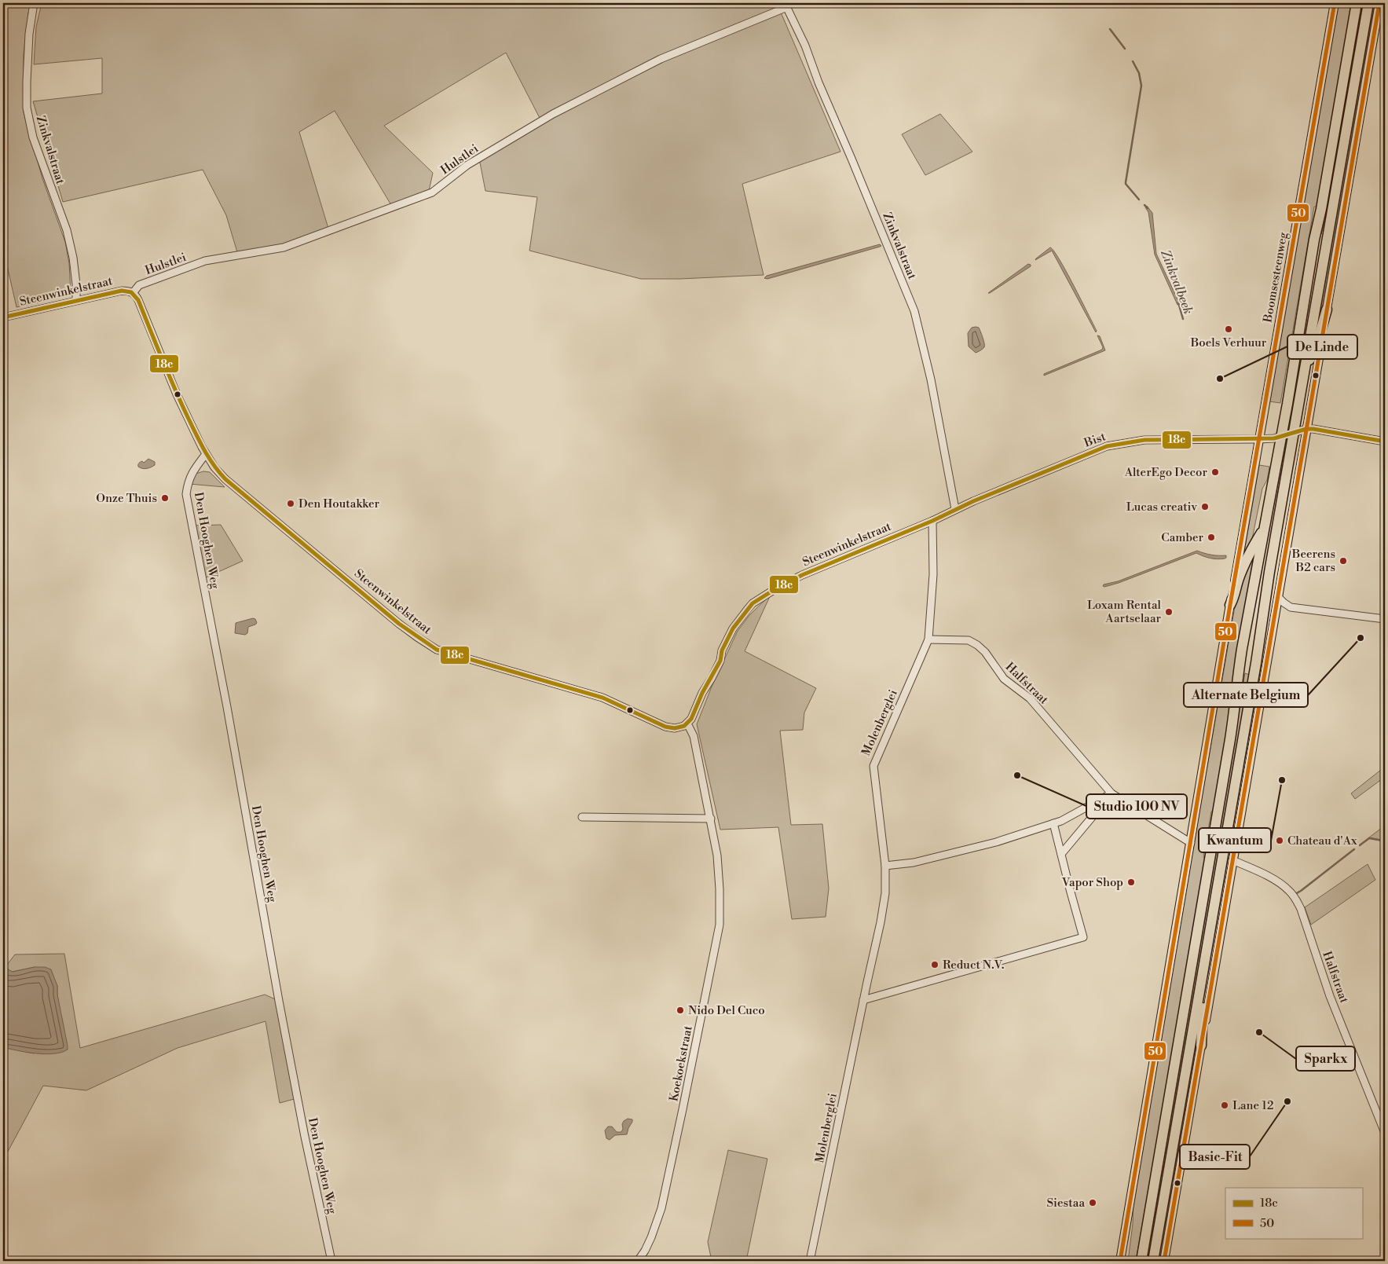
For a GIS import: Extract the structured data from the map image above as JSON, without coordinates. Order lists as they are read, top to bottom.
{
  "streets": {
    "main road": ["Boomsesteenweg"],
    "street": [
      "Zinkvalstraat",
      "Hulstlei",
      "Steenwinkelstraat",
      "Bist",
      "Den Hooghen Weg",
      "Halfstraat",
      "Molenberglei",
      "Koekoekstraat"
    ]
  },
  "crossings": [
    ["Zinkvalstraat", "Hulstlei"],
    ["Zinkvalstraat", "Steenwinkelstraat"],
    ["Zinkvalstraat", "Bist"],
    ["Hulstlei", "Steenwinkelstraat"],
    ["Boomsesteenweg", "Bist"],
    ["Boomsesteenweg", "Halfstraat"],
    ["Steenwinkelstraat", "Bist"],
    ["Steenwinkelstraat", "Den Hooghen Weg"],
    ["Steenwinkelstraat", "Koekoekstraat"],
    ["Halfstraat", "Molenberglei"]
  ],
  "water": ["Zinkvalbeek"],
  "places": [
    "Boels Verhuur",
    "De Linde",
    "AlterEgo Decor",
    "Onze Thuis",
    "Den Houtakker",
    "Lucas creativ",
    "Camber",
    "Beerens B2 cars",
    "Loxam Rental Aartselaar",
    "Alternate Belgium",
    "Studio 100 NV",
    "Kwantum",
    "Chateau d'Ax",
    "Vapor Shop",
    "Reduct N.V.",
    "Nido Del Cuco",
    "Sparkx",
    "Basic-Fit",
    "Lane 12",
    "Siestaa"
  ],
  "lines": ["transit line 50", "transit line 18c"],
  "legend": ["18c", "50"]
}
